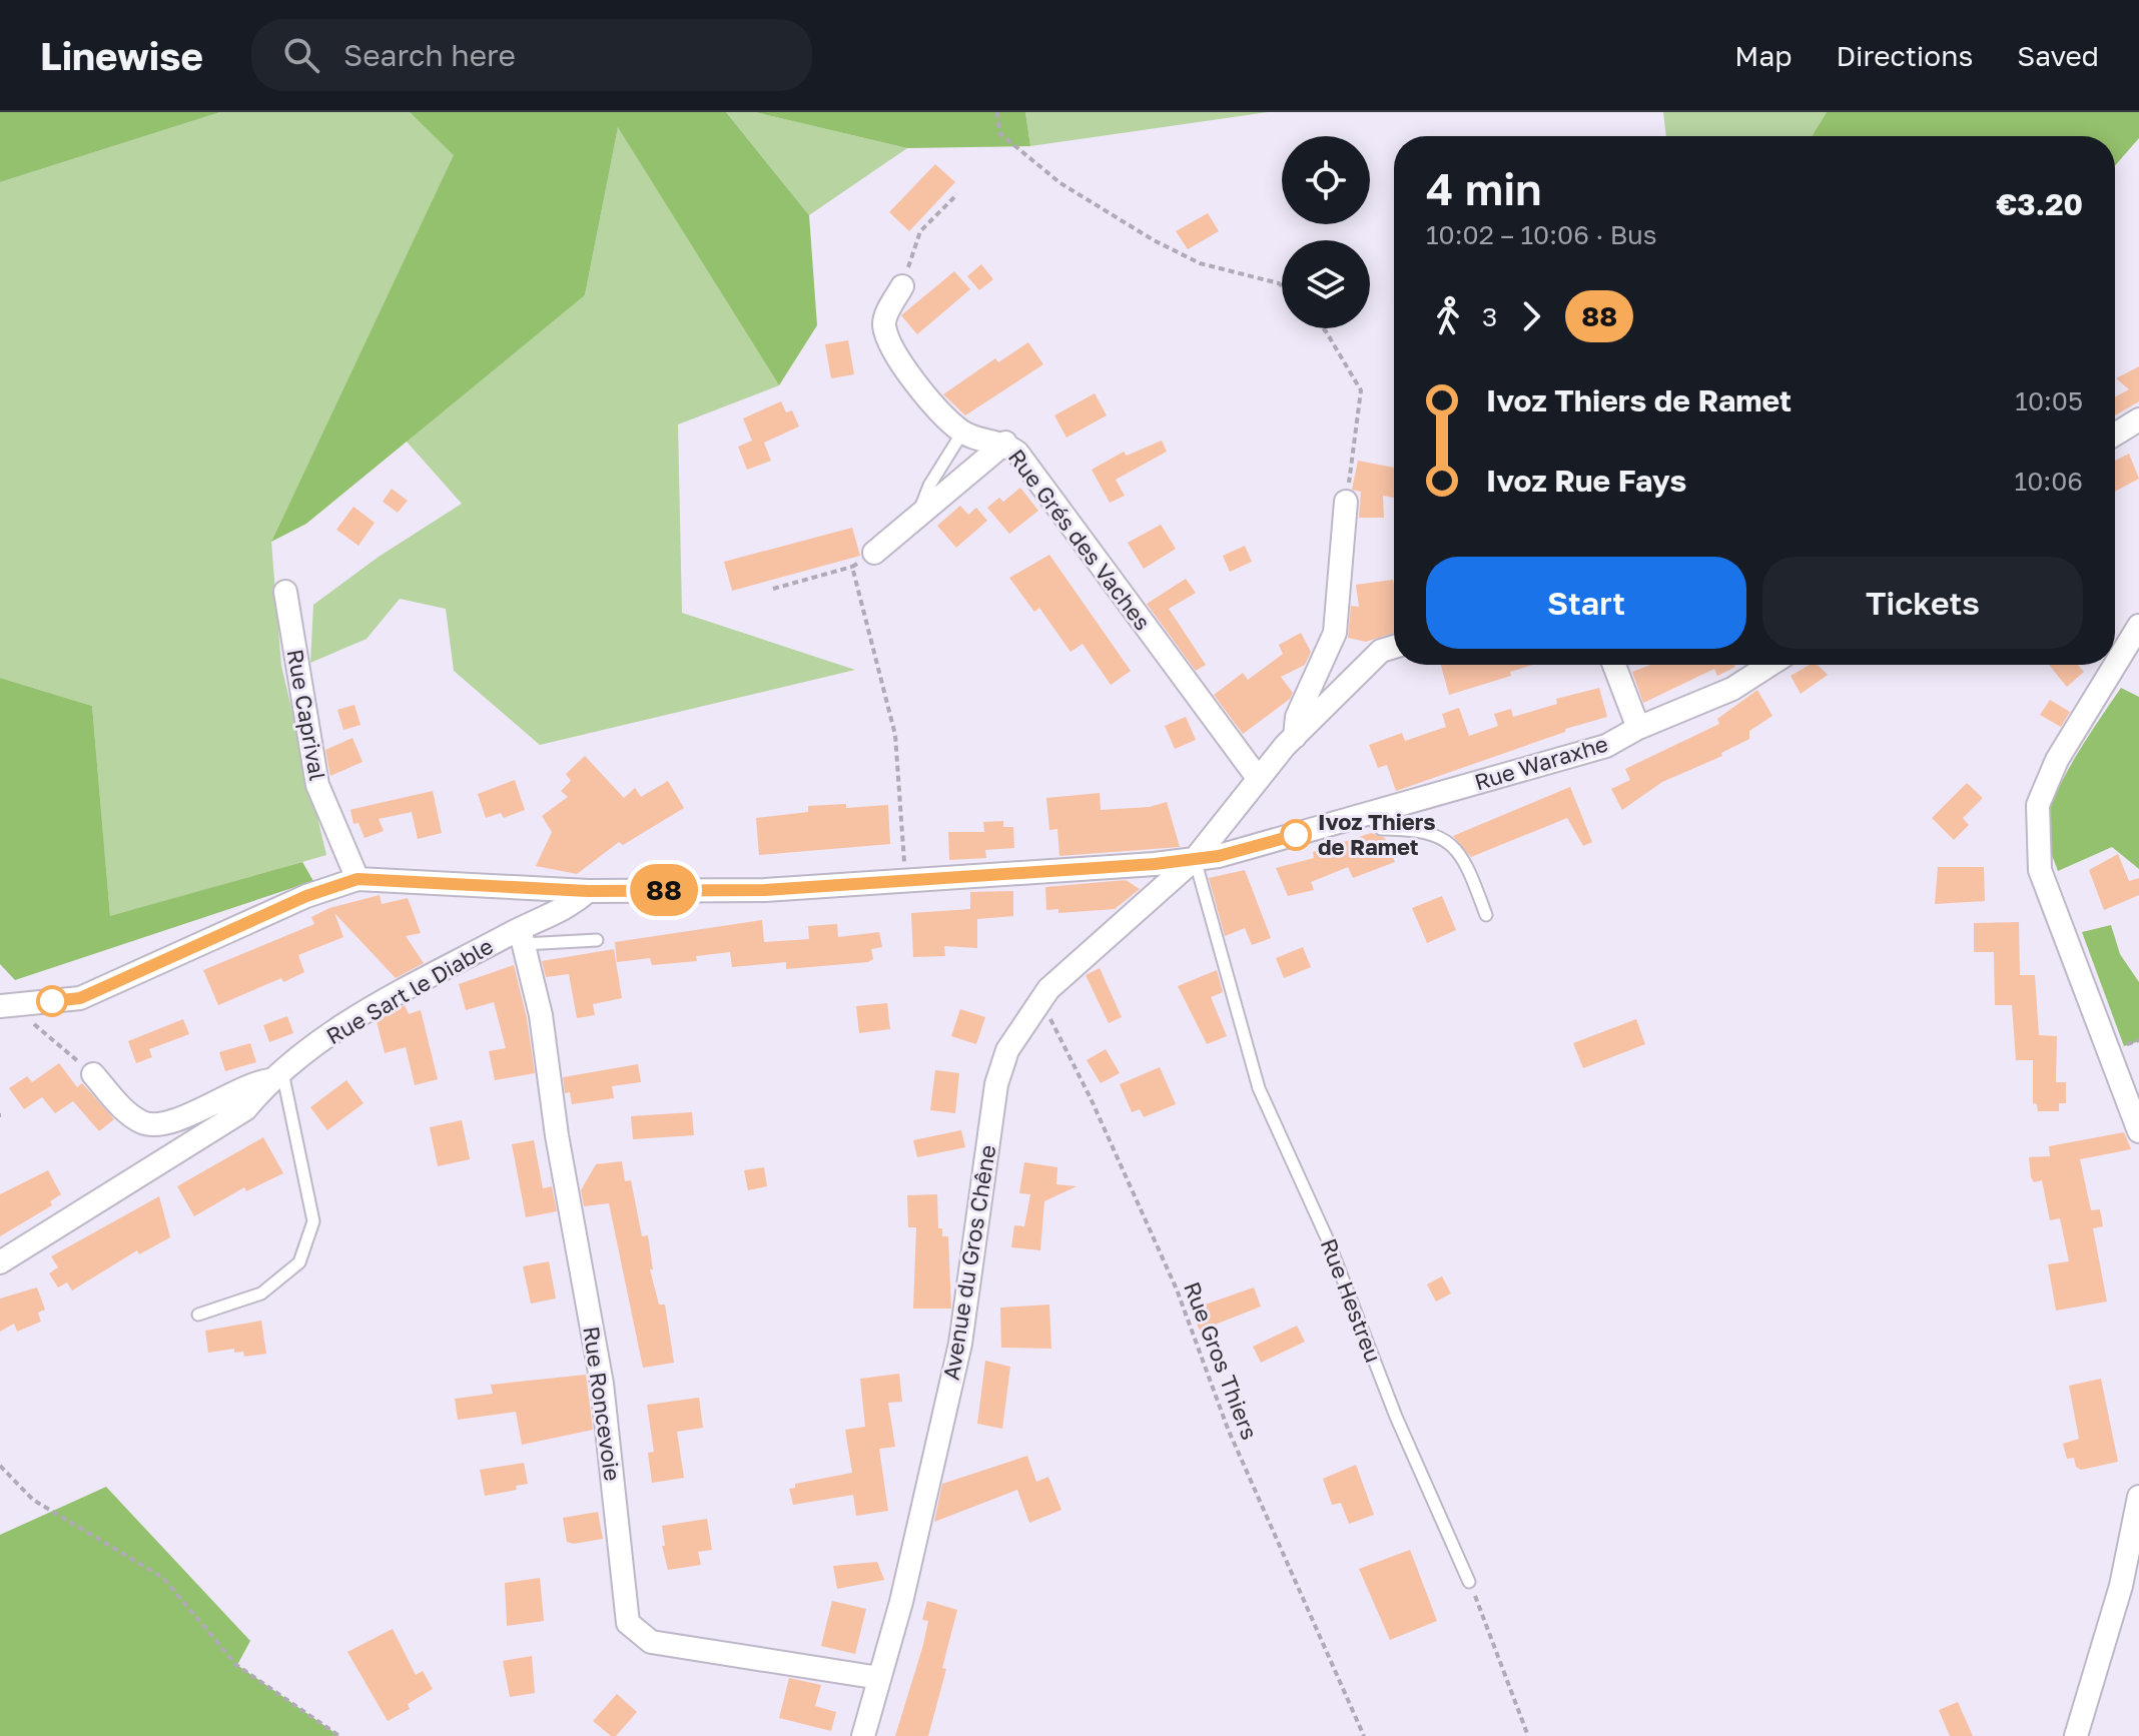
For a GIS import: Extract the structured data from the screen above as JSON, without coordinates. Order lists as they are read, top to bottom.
{
  "streets": {
    "street": [
      "Rue Grés des Vaches",
      "Rue Caprival",
      "Rue Waraxhe",
      "Rue Sart le Diable",
      "Avenue du Gros Chêne",
      "Rue Roncevoie"
    ],
    "lane": ["Rue Hestreu"],
    "path": ["Rue Gros Thiers"]
  },
  "crossings": [
    ["Rue Grés des Vaches", "Avenue du Gros Chêne"],
    ["Rue Caprival", "Rue Waraxhe"],
    ["Rue Waraxhe", "Rue Sart le Diable"],
    ["Rue Waraxhe", "Avenue du Gros Chêne"],
    ["Rue Waraxhe", "Rue Hestreu"],
    ["Rue Sart le Diable", "Rue Roncevoie"],
    ["Avenue du Gros Chêne", "Rue Hestreu"],
    ["Avenue du Gros Chêne", "Rue Gros Thiers"],
    ["Avenue du Gros Chêne", "Rue Roncevoie"]
  ],
  "places": ["Ivoz Thiers de Ramet"],
  "lines": ["bus line 88"],
  "page": {
    "header": "Linewise",
    "search": "Search here",
    "nav": ["Map", "Directions", "Saved"],
    "on_map": "88",
    "heading": ["4 min", "10:02 – 10:06 · Bus", "€3.20"],
    "legs": ["3", "88"],
    "list": [
      {
        "name": "Ivoz Thiers de Ramet",
        "value": "10:05"
      },
      {
        "name": "Ivoz Rue Fays",
        "value": "10:06"
      }
    ],
    "buttons": ["Start", "Tickets"]
  }
}
